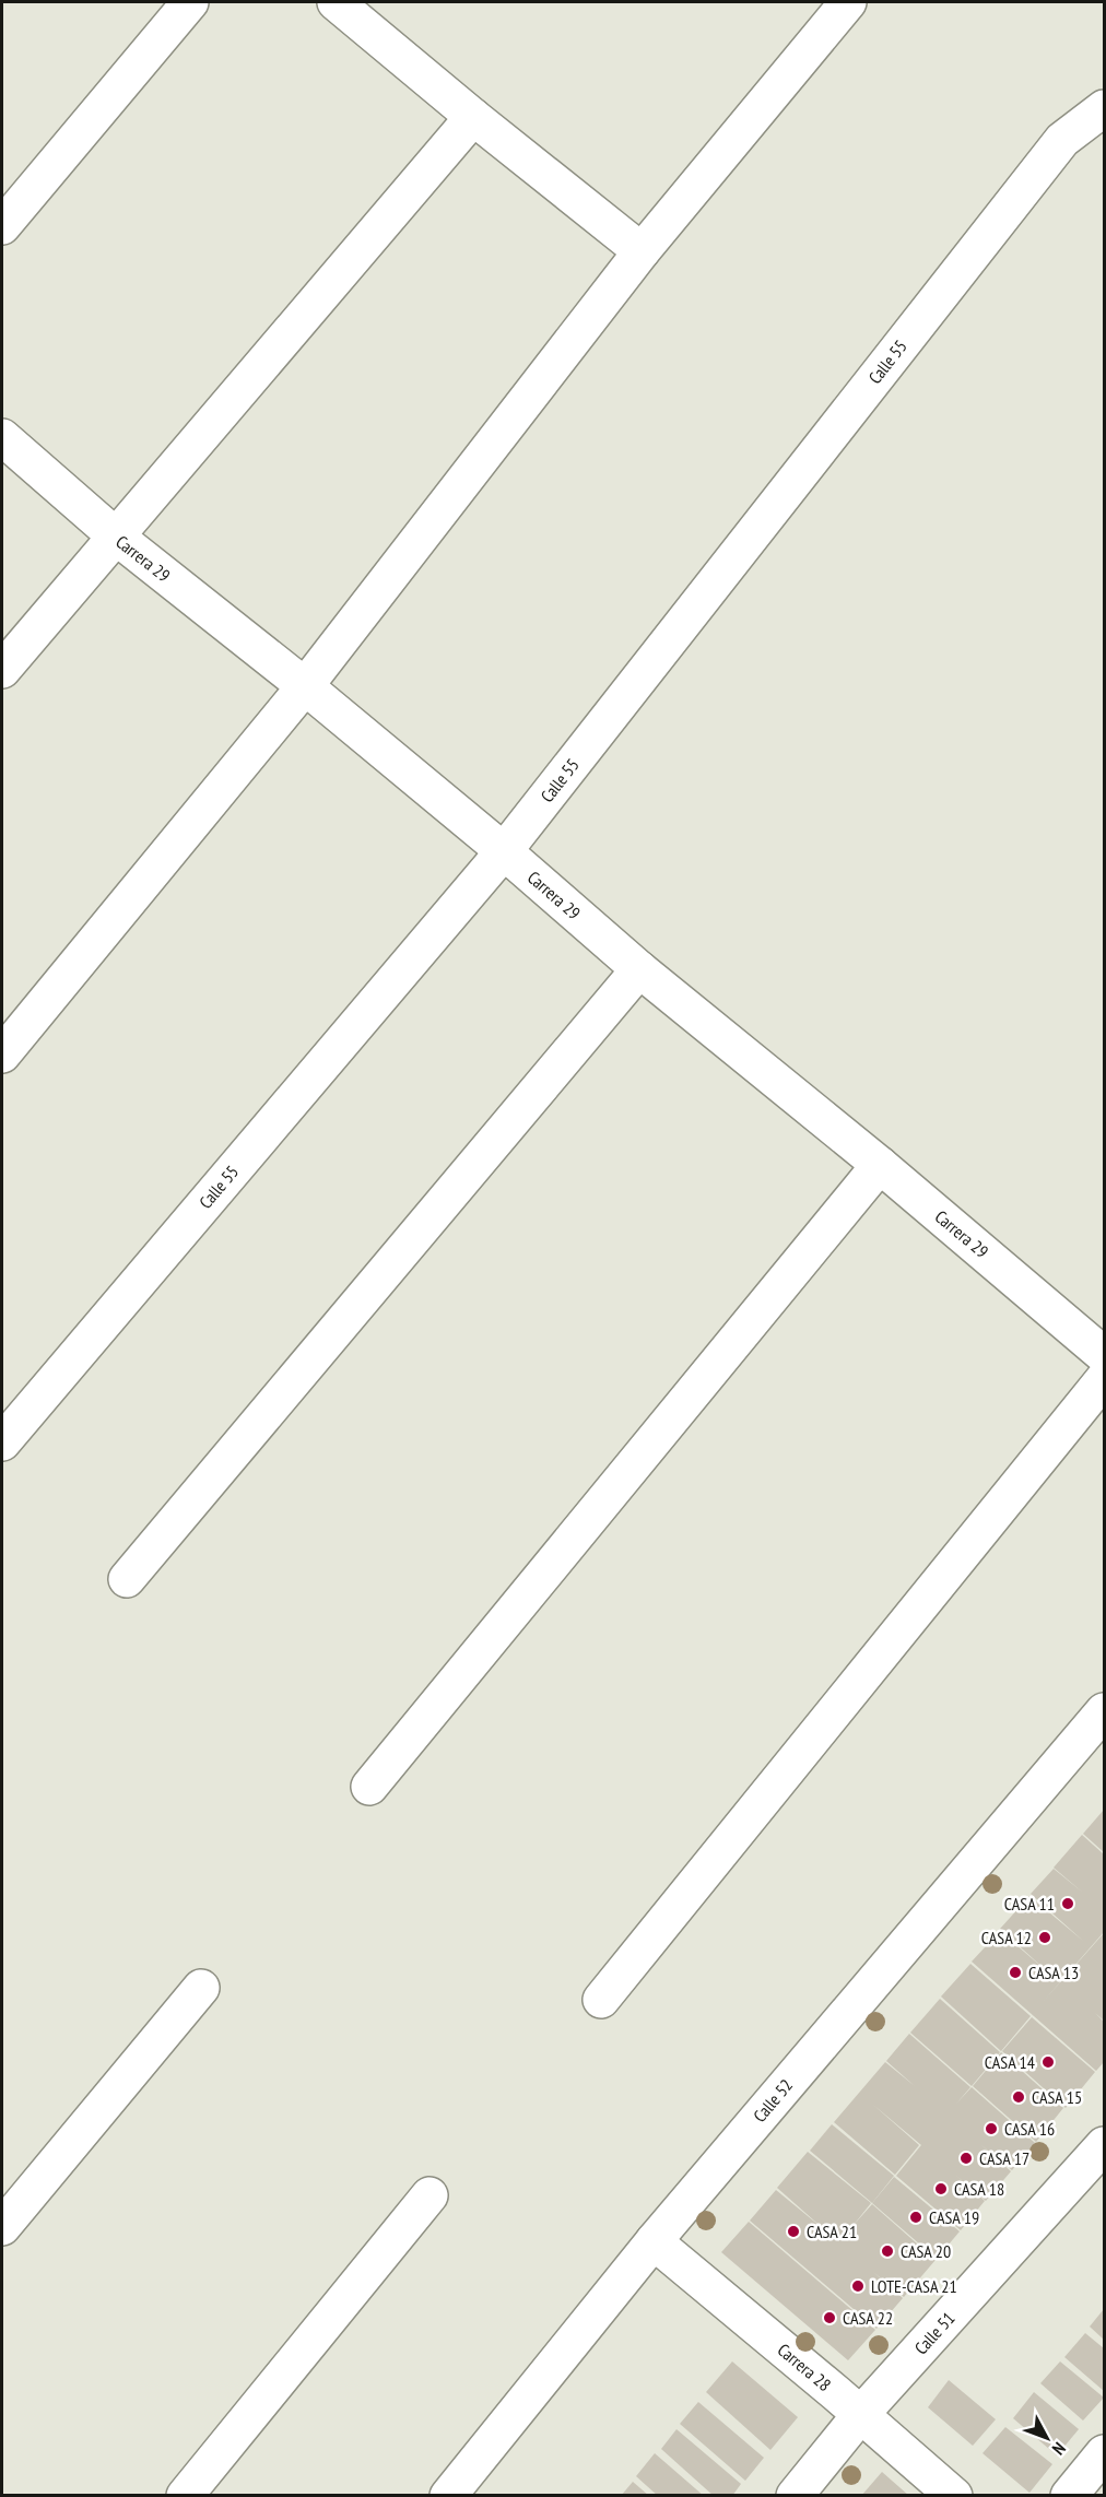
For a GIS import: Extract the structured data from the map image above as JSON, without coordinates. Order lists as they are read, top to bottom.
{
  "streets": {
    "street": [
      "Calle 55",
      "Carrera 29",
      "Calle 52",
      "Calle 51",
      "Carrera 28"
    ]
  },
  "crossings": [
    ["Calle 55", "Carrera 29"],
    ["Calle 52", "Carrera 28"],
    ["Calle 51", "Carrera 28"]
  ],
  "places": [
    "CASA 11",
    "CASA 12",
    "CASA 13",
    "CASA 14",
    "CASA 15",
    "CASA 16",
    "CASA 17",
    "CASA 18",
    "CASA 19",
    "CASA 21",
    "CASA 20",
    "LOTE-CASA 21",
    "CASA 22"
  ],
  "north": "bottom right"
}
